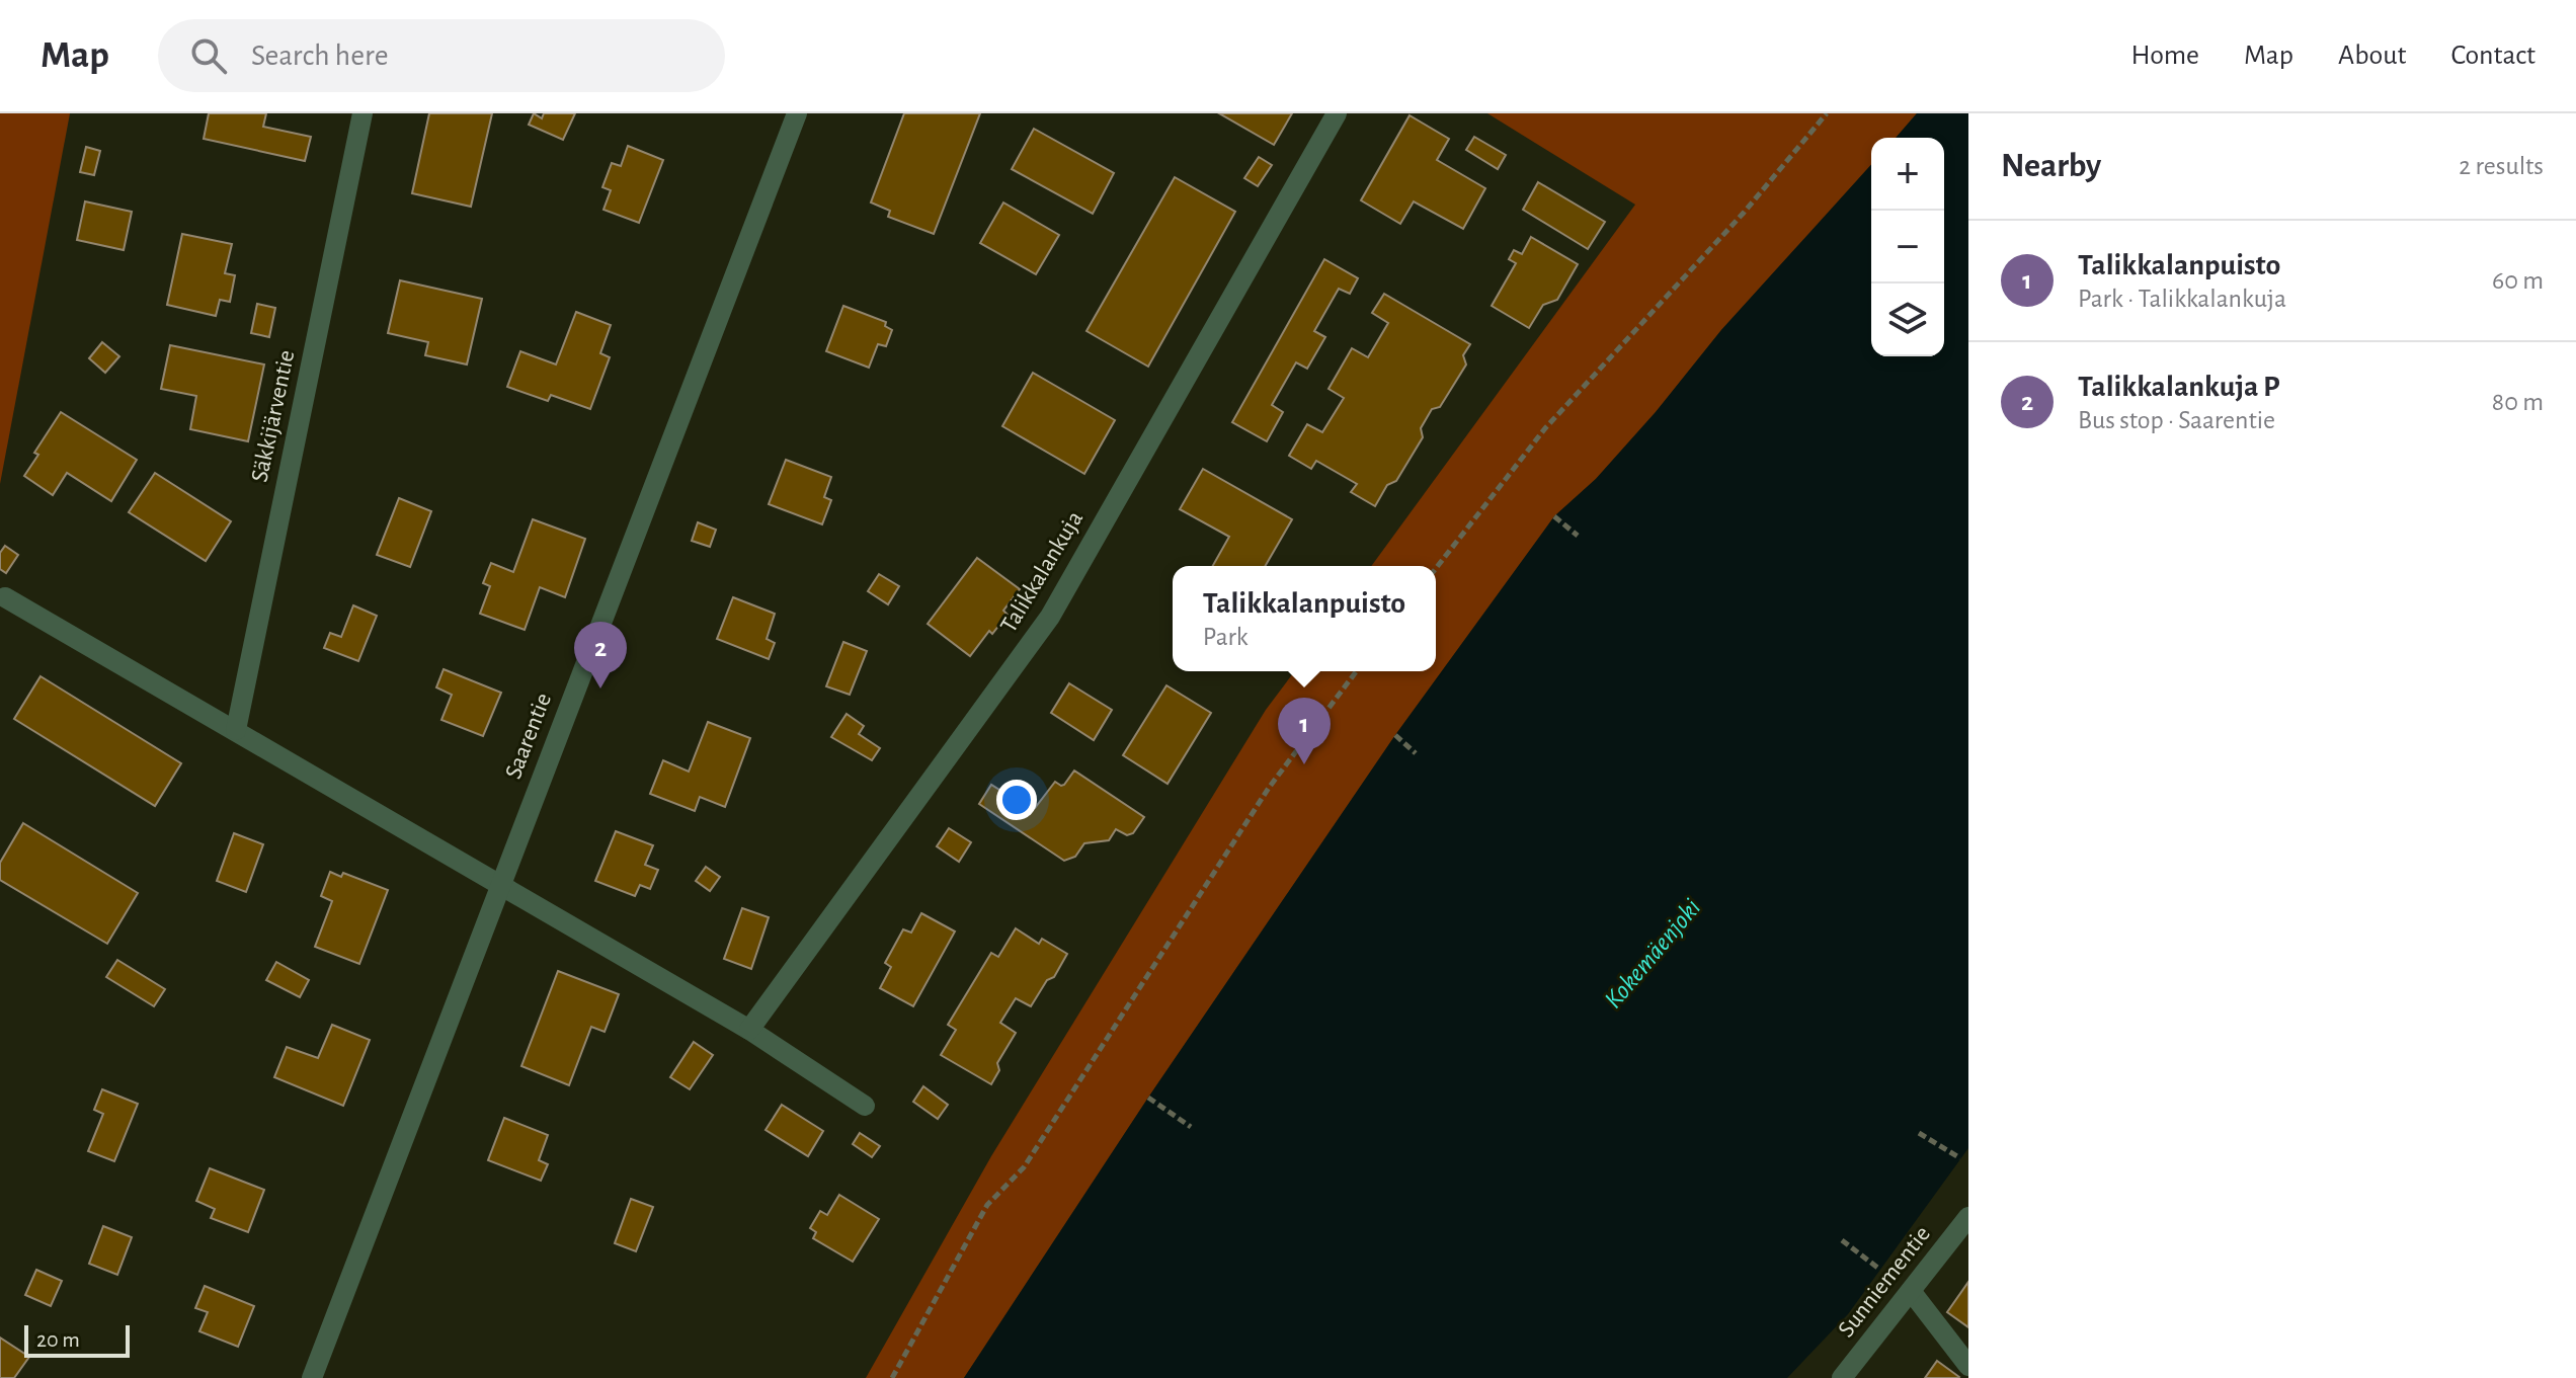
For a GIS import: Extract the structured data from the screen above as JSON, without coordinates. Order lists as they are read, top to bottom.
{
  "streets": {
    "street": [
      "Säkkijärventie",
      "Talikkalankuja",
      "Saarentie",
      "Sunniementie"
    ]
  },
  "water": ["Kokemäenjoki"],
  "scale_bar": "20 m",
  "page": {
    "header": "Map",
    "search": "Search here",
    "nav": [
      "Home",
      "Map",
      "About",
      "Contact"
    ],
    "heading": ["Nearby", "2 results"],
    "map_buttons": ["+", "−"],
    "list": [
      {
        "mark": "1",
        "name": "Talikkalanpuisto",
        "note": "Park · Talikkalankuja",
        "value": "60 m"
      },
      {
        "mark": "2",
        "name": "Talikkalankuja P",
        "note": "Bus stop · Saarentie",
        "value": "80 m"
      }
    ],
    "popup": ["Talikkalanpuisto", "Park"],
    "pins": ["2", "1"],
    "scale": "20 m"
  }
}
